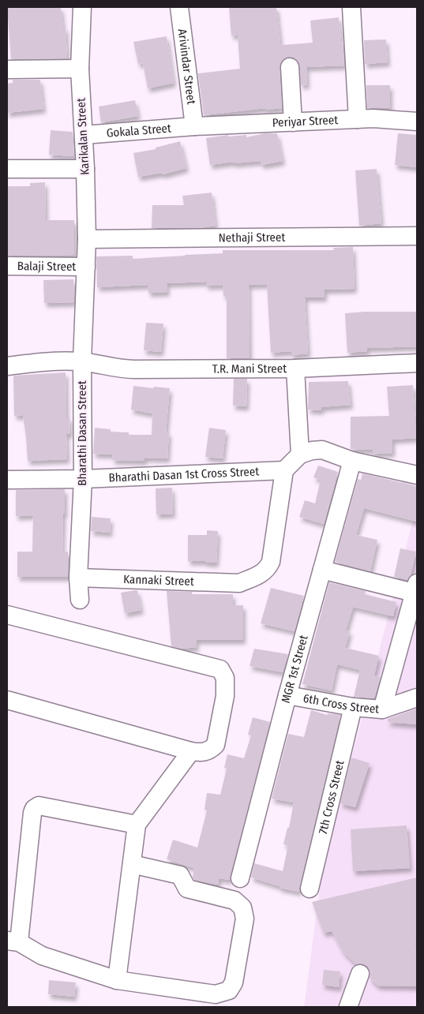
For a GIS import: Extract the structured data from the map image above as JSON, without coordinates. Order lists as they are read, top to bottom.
{
  "streets": {
    "street": [
      "Arivindar Street",
      "Periyar Street",
      "Gokala Street",
      "Karikalan Street",
      "Nethaji Street",
      "Balaji Street",
      "T.R. Mani Street",
      "Bharathi Dasan Street",
      "Bharathi Dasan 1st Cross Street",
      "Kannaki Street",
      "MGR 1st Street",
      "6th Cross Street",
      "7th Cross Street"
    ]
  },
  "crossings": [
    ["Arivindar Street", "Periyar Street"],
    ["Arivindar Street", "Gokala Street"],
    ["Periyar Street", "Gokala Street"],
    ["Gokala Street", "Karikalan Street"],
    ["Karikalan Street", "Nethaji Street"],
    ["Karikalan Street", "Balaji Street"],
    ["Karikalan Street", "Bharathi Dasan Street"],
    ["Balaji Street", "Bharathi Dasan Street"],
    ["T.R. Mani Street", "Bharathi Dasan Street"],
    ["Bharathi Dasan Street", "Bharathi Dasan 1st Cross Street"],
    ["Bharathi Dasan Street", "Kannaki Street"],
    ["Bharathi Dasan 1st Cross Street", "Kannaki Street"],
    ["MGR 1st Street", "6th Cross Street"],
    ["6th Cross Street", "7th Cross Street"]
  ]
}
